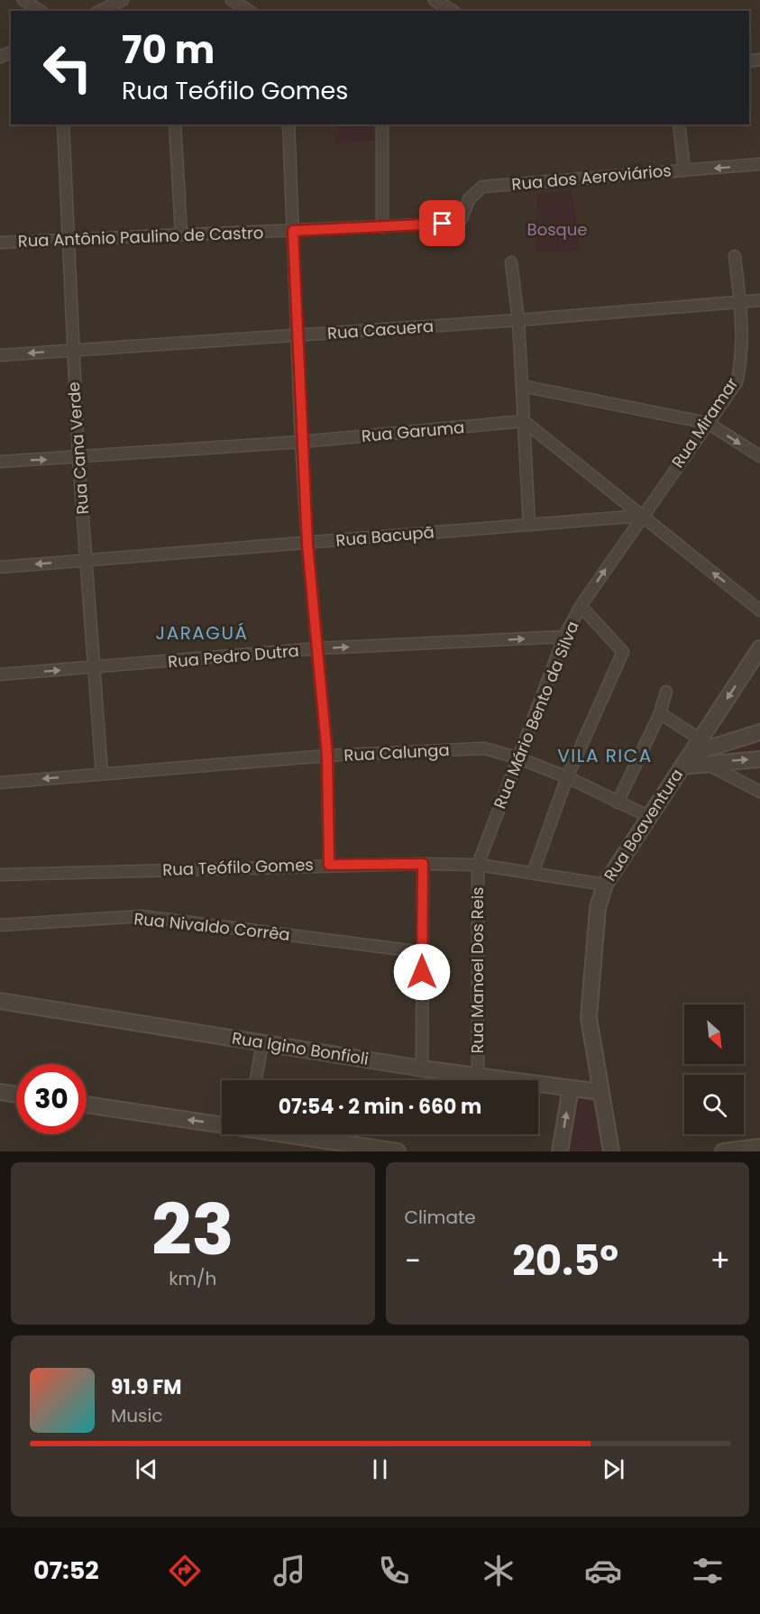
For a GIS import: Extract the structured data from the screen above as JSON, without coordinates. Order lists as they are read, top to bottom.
{
  "streets": {
    "street": [
      "Rua dos Aeroviários",
      "Rua Antônio Paulino de Castro",
      "Rua Cacuera",
      "Rua Miramar",
      "Rua Garuma",
      "Rua Cana Verde",
      "Rua Bacupã",
      "Rua Pedro Dutra",
      "Rua Mário Bento da Silva",
      "Rua Calunga",
      "Rua Boaventura",
      "Rua Teófilo Gomes",
      "Rua Nivaldo Corrêa",
      "Rua Manoel Dos Reis",
      "Rua Igino Bonfioli"
    ]
  },
  "crossings": [
    ["Rua dos Aeroviários", "Rua Antônio Paulino de Castro"],
    ["Rua Antônio Paulino de Castro", "Rua Cana Verde"],
    ["Rua Cacuera", "Rua Miramar"],
    ["Rua Cacuera", "Rua Cana Verde"],
    ["Rua Miramar", "Rua Bacupã"],
    ["Rua Miramar", "Rua Mário Bento da Silva"],
    ["Rua Garuma", "Rua Cana Verde"],
    ["Rua Cana Verde", "Rua Bacupã"],
    ["Rua Cana Verde", "Rua Pedro Dutra"],
    ["Rua Cana Verde", "Rua Calunga"],
    ["Rua Bacupã", "Rua Mário Bento da Silva"],
    ["Rua Pedro Dutra", "Rua Mário Bento da Silva"],
    ["Rua Mário Bento da Silva", "Rua Calunga"],
    ["Rua Mário Bento da Silva", "Rua Teófilo Gomes"],
    ["Rua Mário Bento da Silva", "Rua Manoel Dos Reis"],
    ["Rua Calunga", "Rua Boaventura"],
    ["Rua Boaventura", "Rua Teófilo Gomes"],
    ["Rua Boaventura", "Rua Igino Bonfioli"],
    ["Rua Teófilo Gomes", "Rua Manoel Dos Reis"],
    ["Rua Manoel Dos Reis", "Rua Igino Bonfioli"]
  ],
  "one_way": ["Rua Pedro Dutra"],
  "districts": ["JARAGUÁ", "VILA RICA"],
  "parks": ["Bosque"],
  "north": "bottom right",
  "page": {
    "turn": ["70 m", "Rua Teófilo Gomes"],
    "limit": "30",
    "trip": "07:54 · 2 min · 660 m",
    "tile": [
      ["23", "km/h"],
      "Climate"
    ],
    "heat": ["−", "20.5°", "+"],
    "song": ["91.9 FM", "Music"],
    "tabs": "07:52"
  }
}
